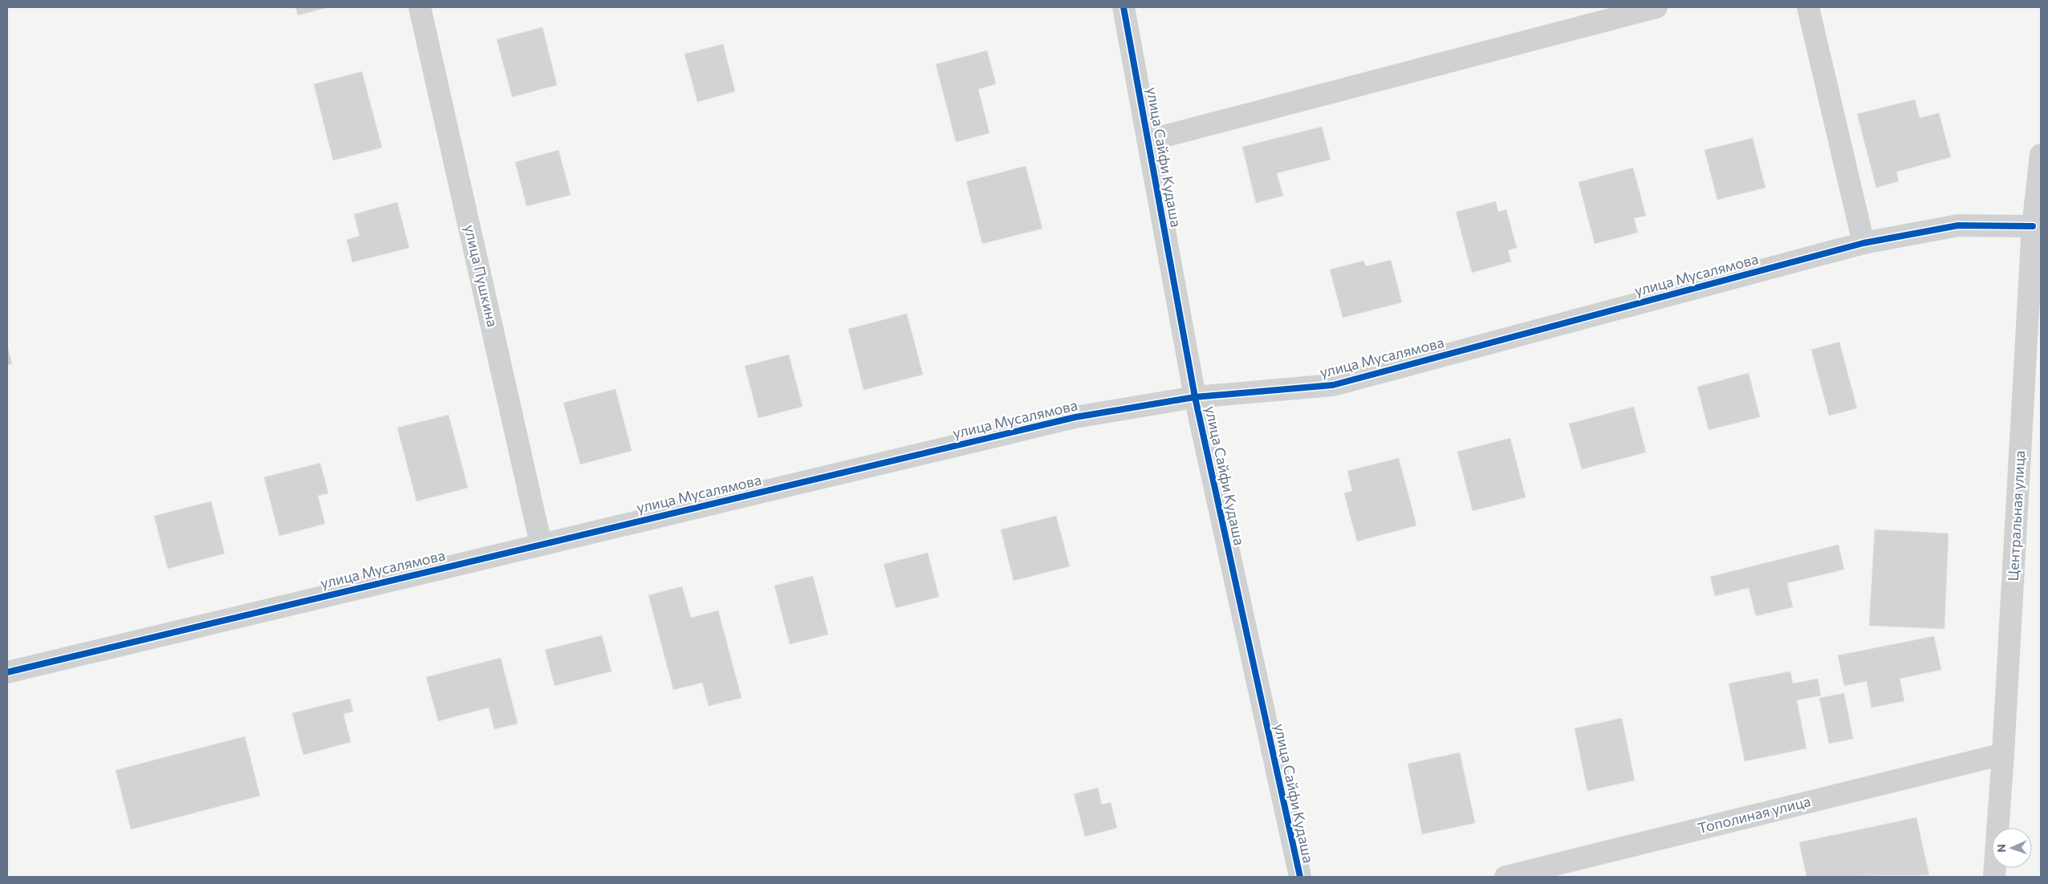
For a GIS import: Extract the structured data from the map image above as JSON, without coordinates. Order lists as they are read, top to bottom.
{
  "streets": {
    "street": [
      "улица Сайфи Кудаша",
      "улица Мусалямова",
      "улица Пушкина",
      "Центральная улица",
      "Тополиная улица"
    ]
  },
  "crossings": [
    ["улица Сайфи Кудаша", "улица Мусалямова"],
    ["улица Мусалямова", "улица Пушкина"],
    ["улица Мусалямова", "Центральная улица"],
    ["Центральная улица", "Тополиная улица"]
  ],
  "north": "left"
}
